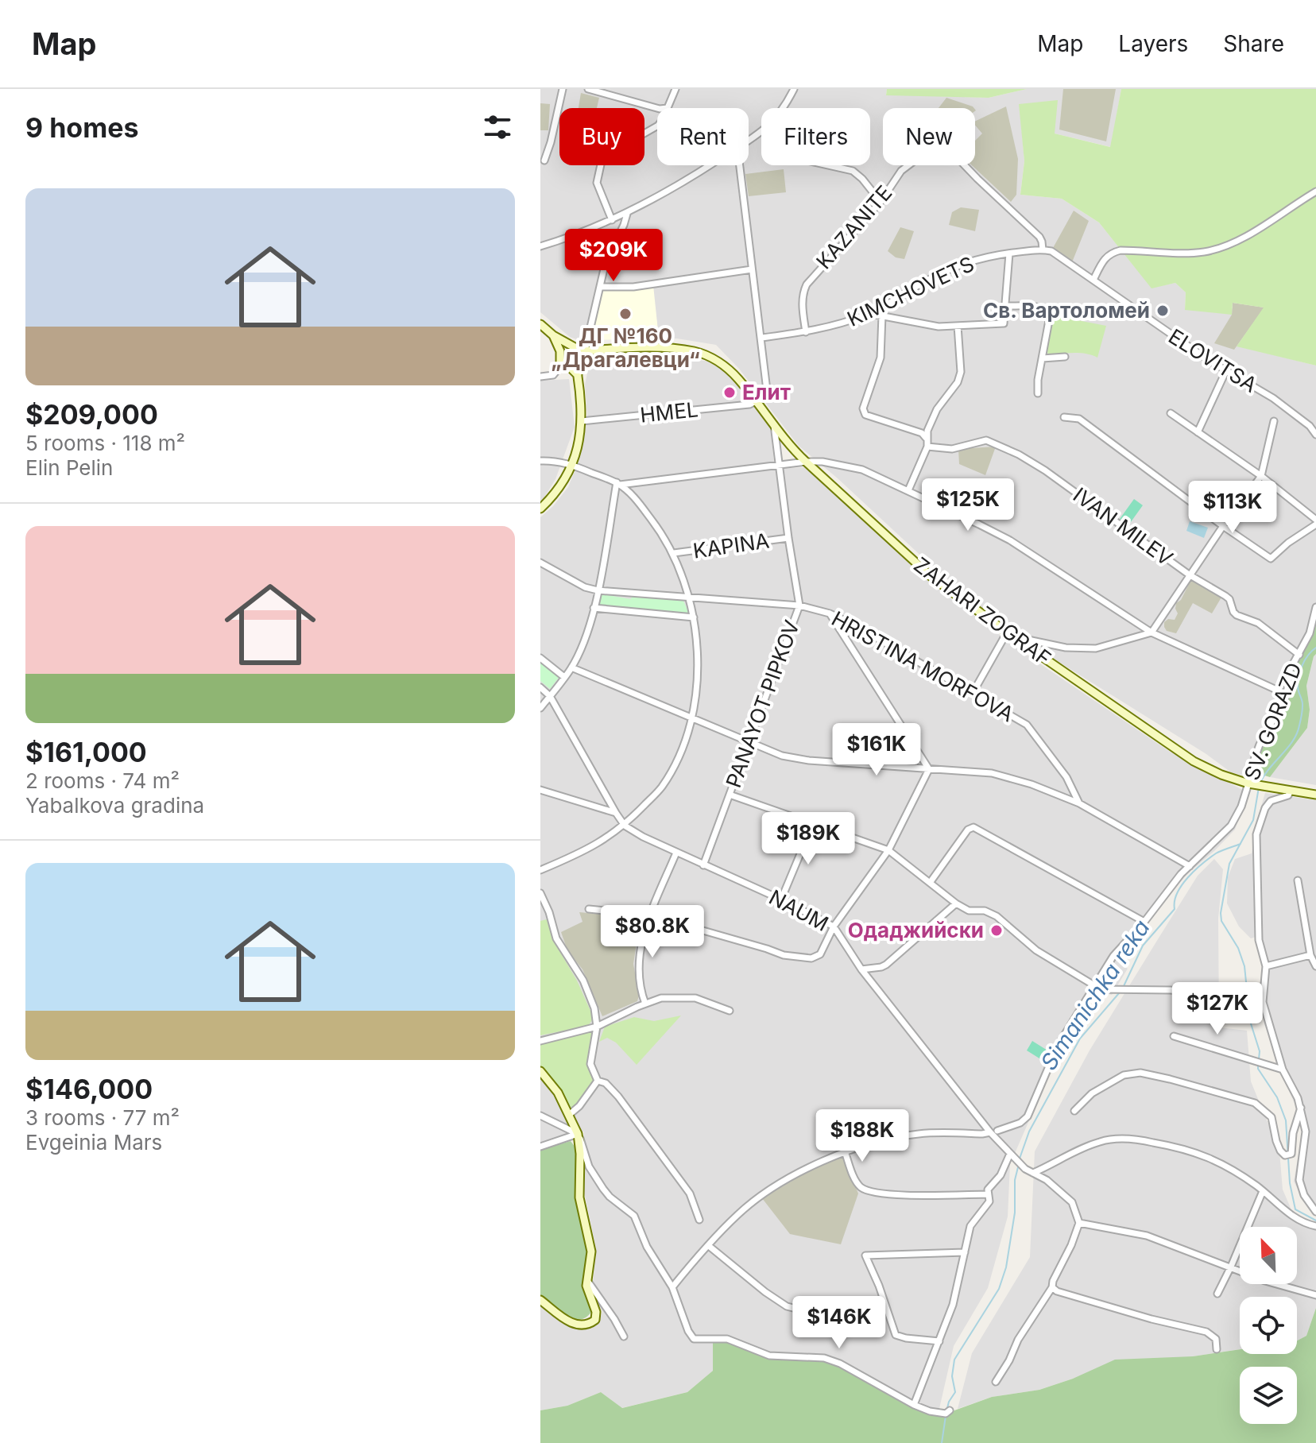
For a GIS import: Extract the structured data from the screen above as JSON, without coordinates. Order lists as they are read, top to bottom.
{
  "streets": {
    "street": [
      "KAZANITE",
      "KIMCHOVETS",
      "ELOVITSA",
      "HMEL",
      "IVAN MILEV",
      "KAPINA",
      "ZAHARI ZOGRAF",
      "HRISTINA MORFOVA",
      "PANAYOT PIPKOV",
      "SV. GORAZD",
      "NAUM"
    ]
  },
  "crossings": [
    ["KAZANITE", "KIMCHOVETS"],
    ["KAZANITE", "ELOVITSA"],
    ["HMEL", "ZAHARI ZOGRAF"],
    ["IVAN MILEV", "SV. GORAZD"],
    ["KAPINA", "PANAYOT PIPKOV"],
    ["ZAHARI ZOGRAF", "PANAYOT PIPKOV"],
    ["ZAHARI ZOGRAF", "SV. GORAZD"],
    ["HRISTINA MORFOVA", "PANAYOT PIPKOV"],
    ["PANAYOT PIPKOV", "NAUM"]
  ],
  "water": ["Simanichka reka"],
  "places": [
    "Св. Вартоломей",
    "ДГ №160 „Драгалевци“",
    "Елит",
    "Одаджийски"
  ],
  "north": "top left",
  "page": {
    "header": "Map",
    "nav": ["Map", "Layers", "Share"],
    "heading": "9 homes",
    "chip": [
      "Buy",
      "Rent",
      "Filters",
      "New"
    ],
    "list": [
      {
        "name": "$209,000",
        "note": "5 rooms · 118 m² · Elin Pelin"
      },
      {
        "name": "$161,000",
        "note": "2 rooms · 74 m² · Yabalkova gradina"
      },
      {
        "name": "$146,000",
        "note": "3 rooms · 77 m² · Evgeinia Mars"
      }
    ],
    "price": [
      "$209K",
      "$125K",
      "$113K",
      "$161K",
      "$189K",
      "$80.8K",
      "$127K",
      "$188K",
      "$146K"
    ]
  }
}
